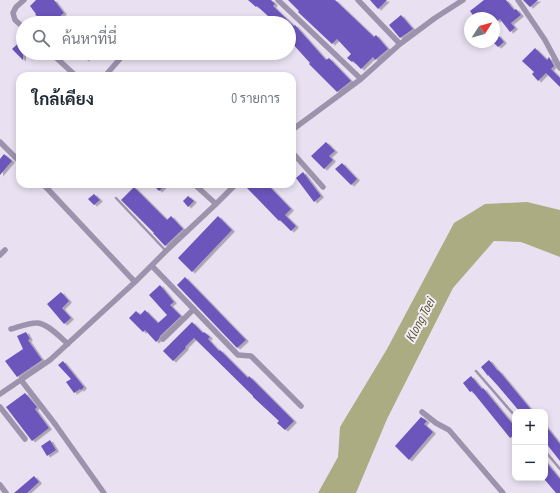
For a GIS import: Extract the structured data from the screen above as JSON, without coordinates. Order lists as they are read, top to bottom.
{
  "water": ["Klong Toei"],
  "north": "top right",
  "page": {
    "search": "ค้นหาที่นี่",
    "heading": ["ใกล้เคียง", "0 รายการ"],
    "map_buttons": ["+", "−"]
  }
}
